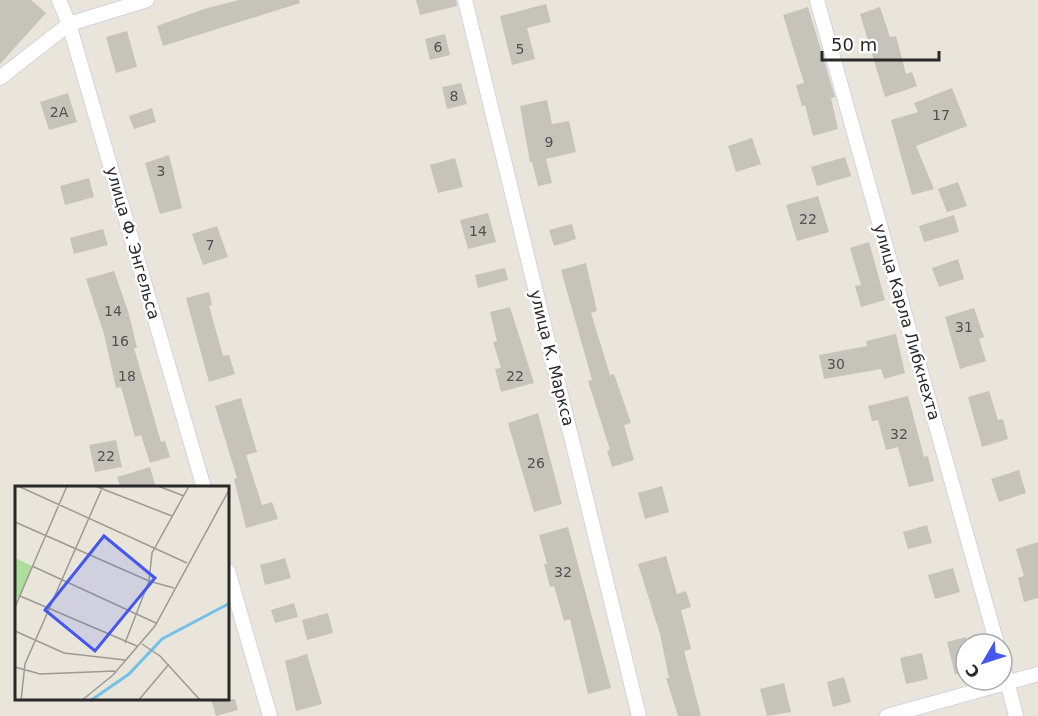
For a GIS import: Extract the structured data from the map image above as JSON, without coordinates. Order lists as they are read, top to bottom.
{
  "streets": {
    "street": ["улица Ф. Энгельса", "улица Карла Либкнехта", "улица К. Маркса"]
  },
  "house_numbers": [
    "6",
    "5",
    "8",
    "2А",
    "17",
    "9",
    "3",
    "22",
    "14",
    "7",
    "14",
    "31",
    "16",
    "30",
    "18",
    "22",
    "32",
    "22",
    "26",
    "32"
  ],
  "scale_bar": "50 m",
  "north": "bottom left"
}
